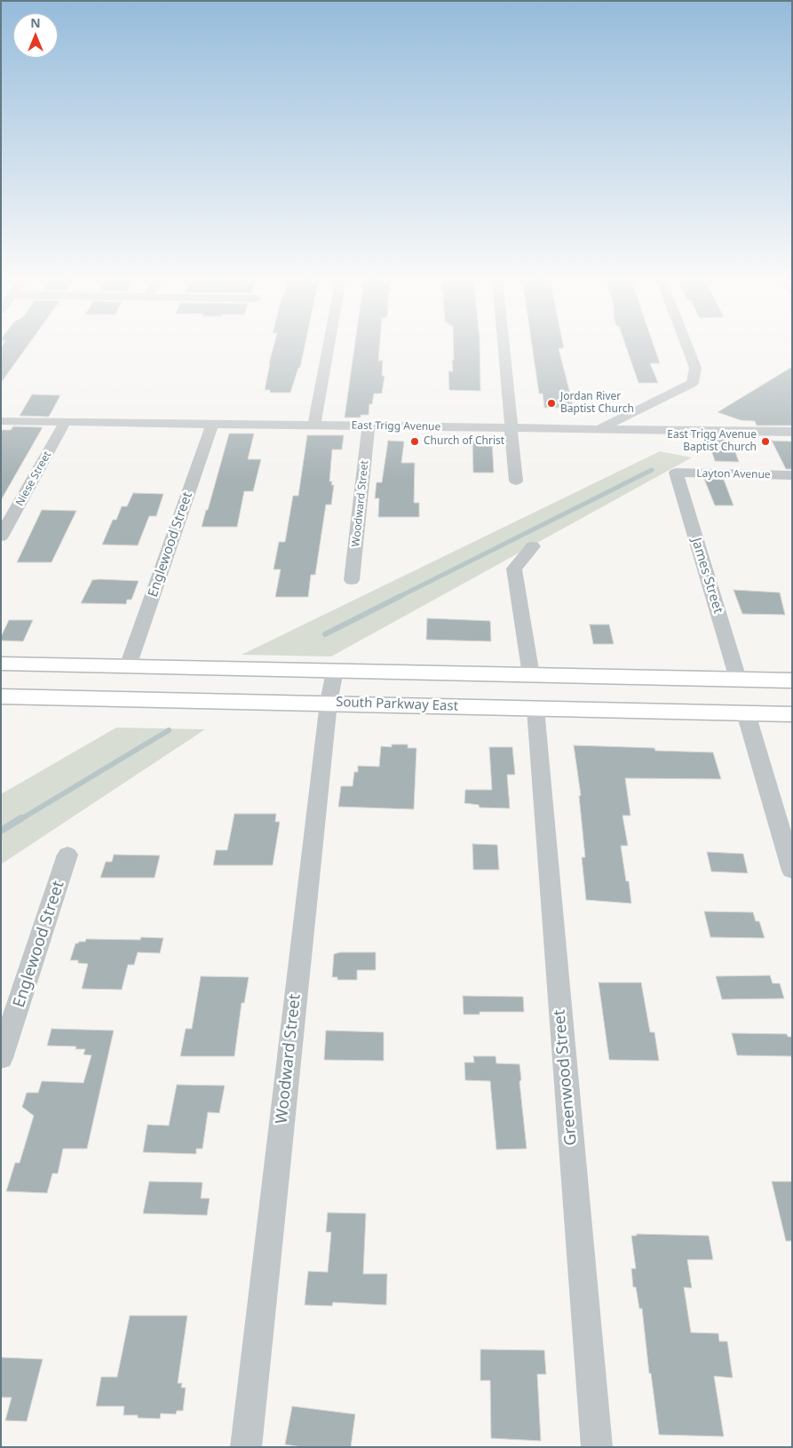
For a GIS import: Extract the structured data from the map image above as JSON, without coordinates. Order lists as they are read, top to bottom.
{
  "streets": {
    "main road": ["South Parkway East"],
    "street": [
      "East Trigg Avenue",
      "Layton Avenue",
      "Niese Street",
      "Woodward Street",
      "Englewood Street",
      "James Street",
      "Greenwood Street"
    ]
  },
  "crossings": [
    ["East Trigg Avenue", "Niese Street"],
    ["East Trigg Avenue", "Woodward Street"],
    ["East Trigg Avenue", "Englewood Street"],
    ["Layton Avenue", "James Street"],
    ["Woodward Street", "South Parkway East"],
    ["South Parkway East", "Greenwood Street"]
  ],
  "places": ["Jordan River Baptist Church", "Church of Christ", "East Trigg Avenue Baptist Church"],
  "north": "top"
}
